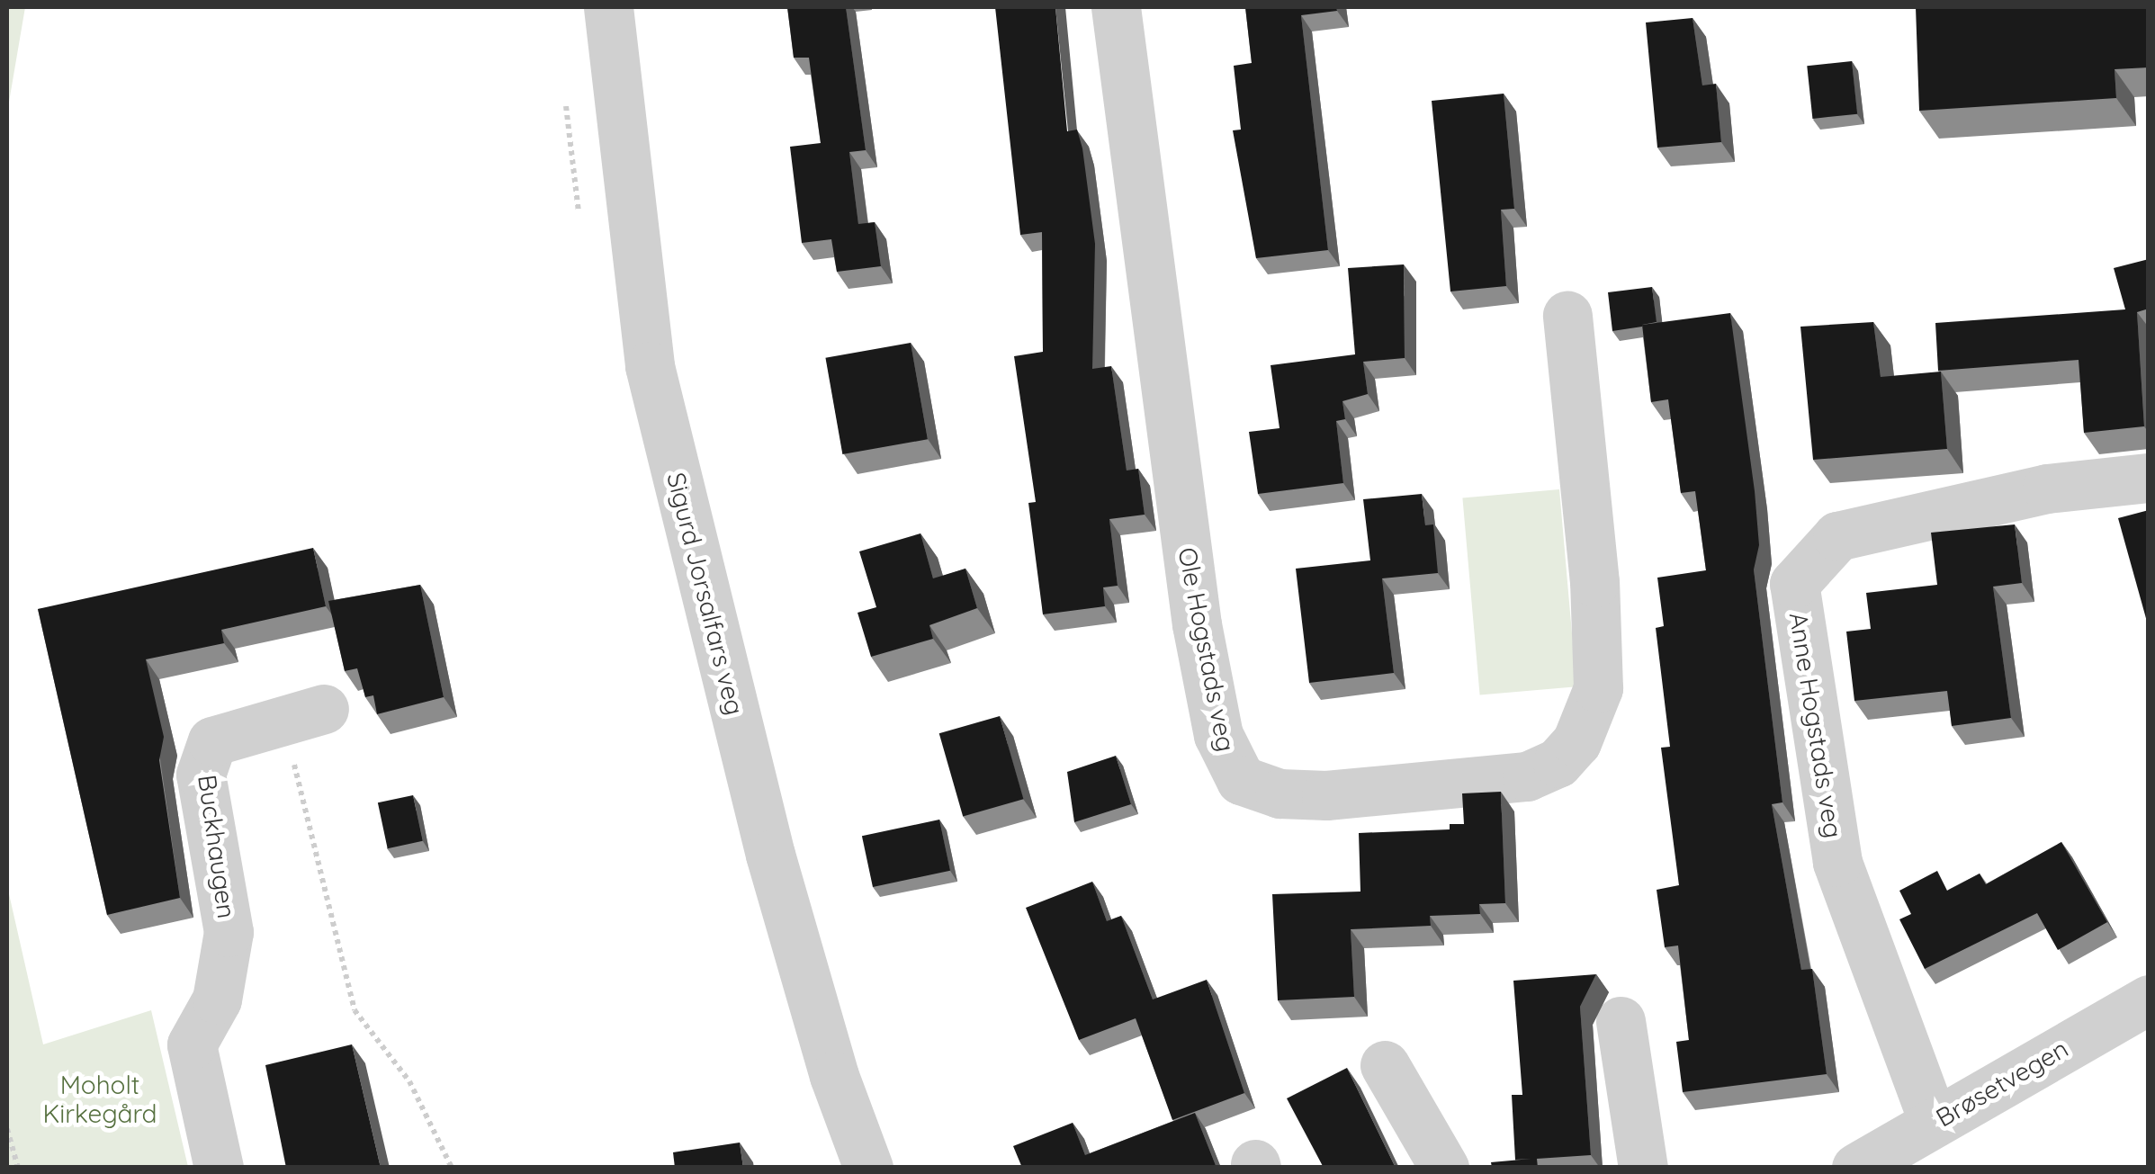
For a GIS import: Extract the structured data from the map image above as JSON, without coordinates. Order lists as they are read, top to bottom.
{
  "streets": {
    "street": [
      "Sigurd Jorsalfars veg",
      "Ole Hogstads veg",
      "Anne Hogstads veg",
      "Buckhaugen",
      "Brøsetvegen"
    ]
  },
  "crossings": [
    ["Anne Hogstads veg", "Brøsetvegen"]
  ],
  "parks": ["Moholt Kirkegård"]
}
